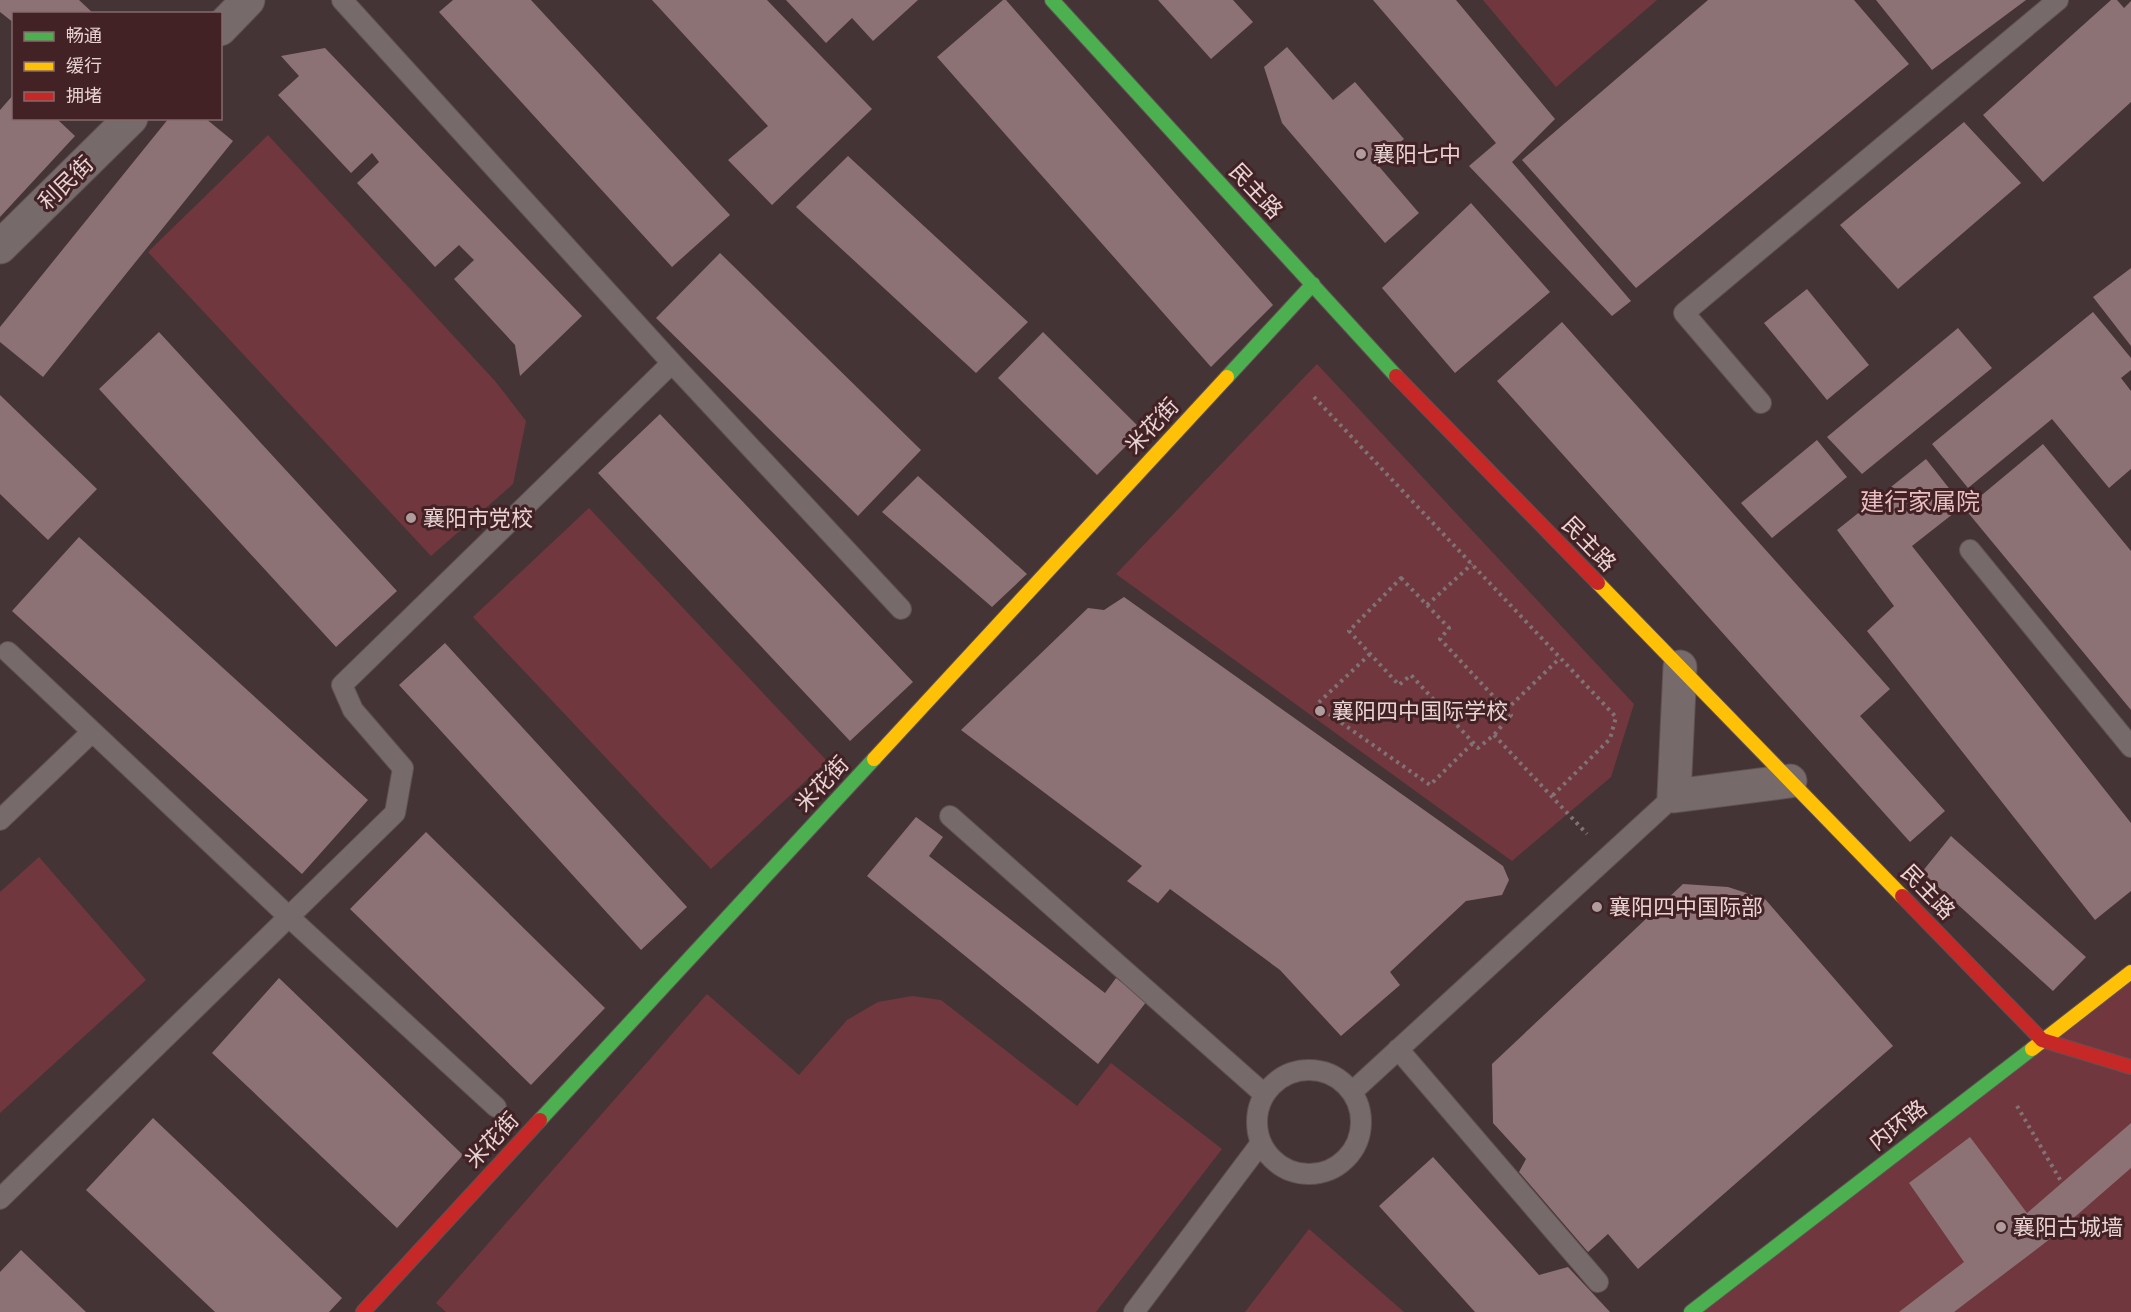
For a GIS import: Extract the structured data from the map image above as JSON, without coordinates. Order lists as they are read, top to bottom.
{
  "streets": {
    "street": [
      "利民街",
      "民主路",
      "米花街",
      "内环路"
    ]
  },
  "crossings": [
    ["民主路", "米花街"],
    ["民主路", "内环路"]
  ],
  "districts": ["建行家属院"],
  "places": [
    "襄阳七中",
    "襄阳市党校",
    "襄阳四中国际学校",
    "襄阳四中国际部",
    "襄阳古城墙"
  ],
  "legend": ["畅通", "缓行", "拥堵"]
}
